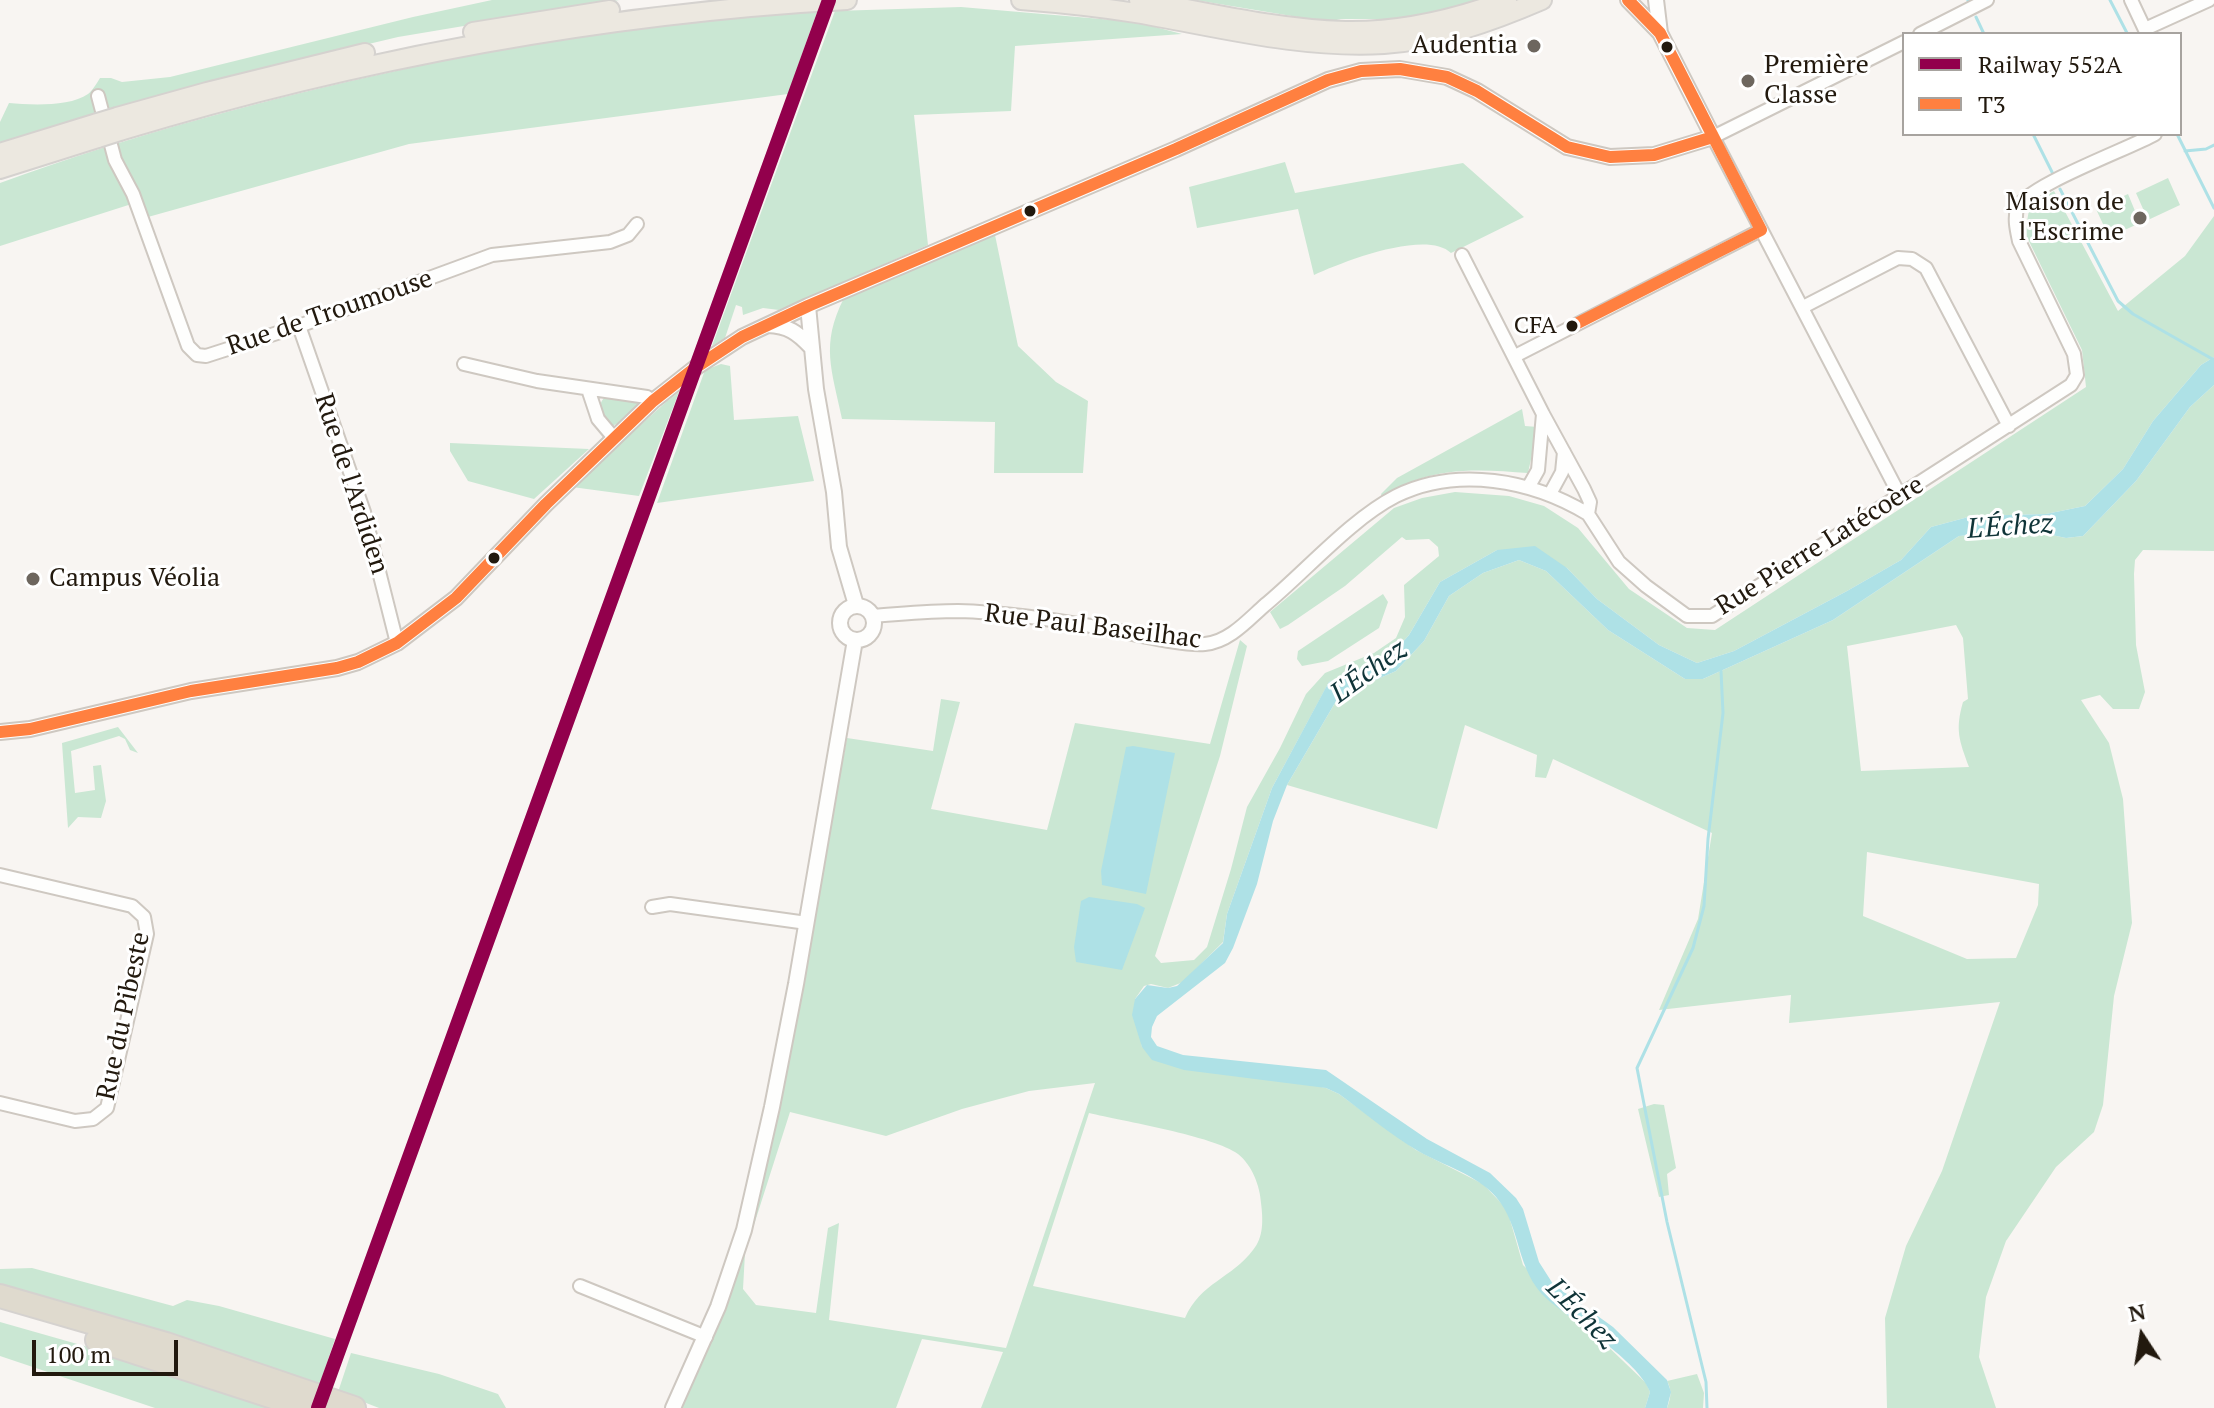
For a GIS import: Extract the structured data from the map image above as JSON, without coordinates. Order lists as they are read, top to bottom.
{
  "streets": {
    "street": [
      "Rue de Troumouse",
      "Rue de l'Ardiden",
      "Rue Pierre Latécoère",
      "Rue Paul Baseilhac",
      "Rue du Pibeste"
    ]
  },
  "crossings": [
    ["Rue de Troumouse", "Rue de l'Ardiden"],
    ["Rue Pierre Latécoère", "Rue Paul Baseilhac"]
  ],
  "water": ["L'Échez"],
  "places": [
    "Audentia",
    "Première Classe",
    "Maison de l'Escrime",
    "CFA",
    "Campus Véolia"
  ],
  "lines": ["rail line 552A", "transit line T3"],
  "legend": ["Railway 552A", "T3"],
  "scale_bar": "100 m",
  "north": "top"
}
